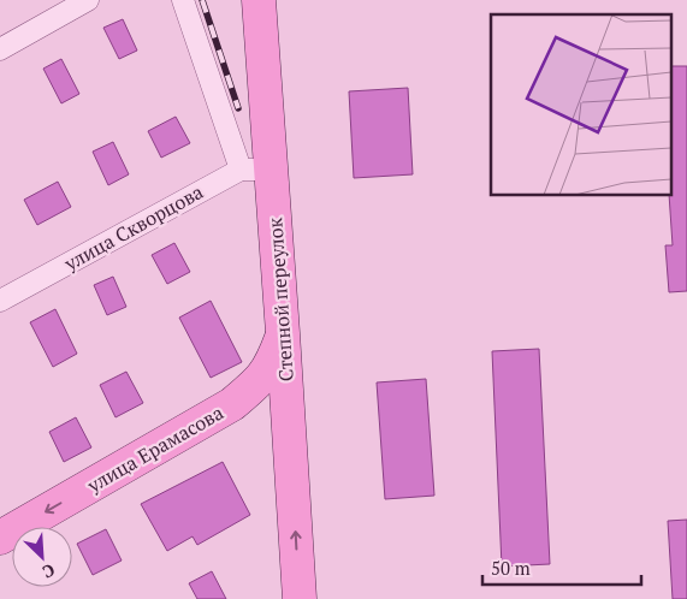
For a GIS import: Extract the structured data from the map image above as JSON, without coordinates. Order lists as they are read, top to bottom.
{
  "streets": {
    "main road": ["Степной переулок", "улица Ерамасова"],
    "street": ["улица Скворцова"]
  },
  "crossings": [
    ["улица Скворцова", "Степной переулок"],
    ["Степной переулок", "улица Ерамасова"]
  ],
  "one_way": ["улица Ерамасова"],
  "scale_bar": "50 m",
  "north": "bottom right"
}
